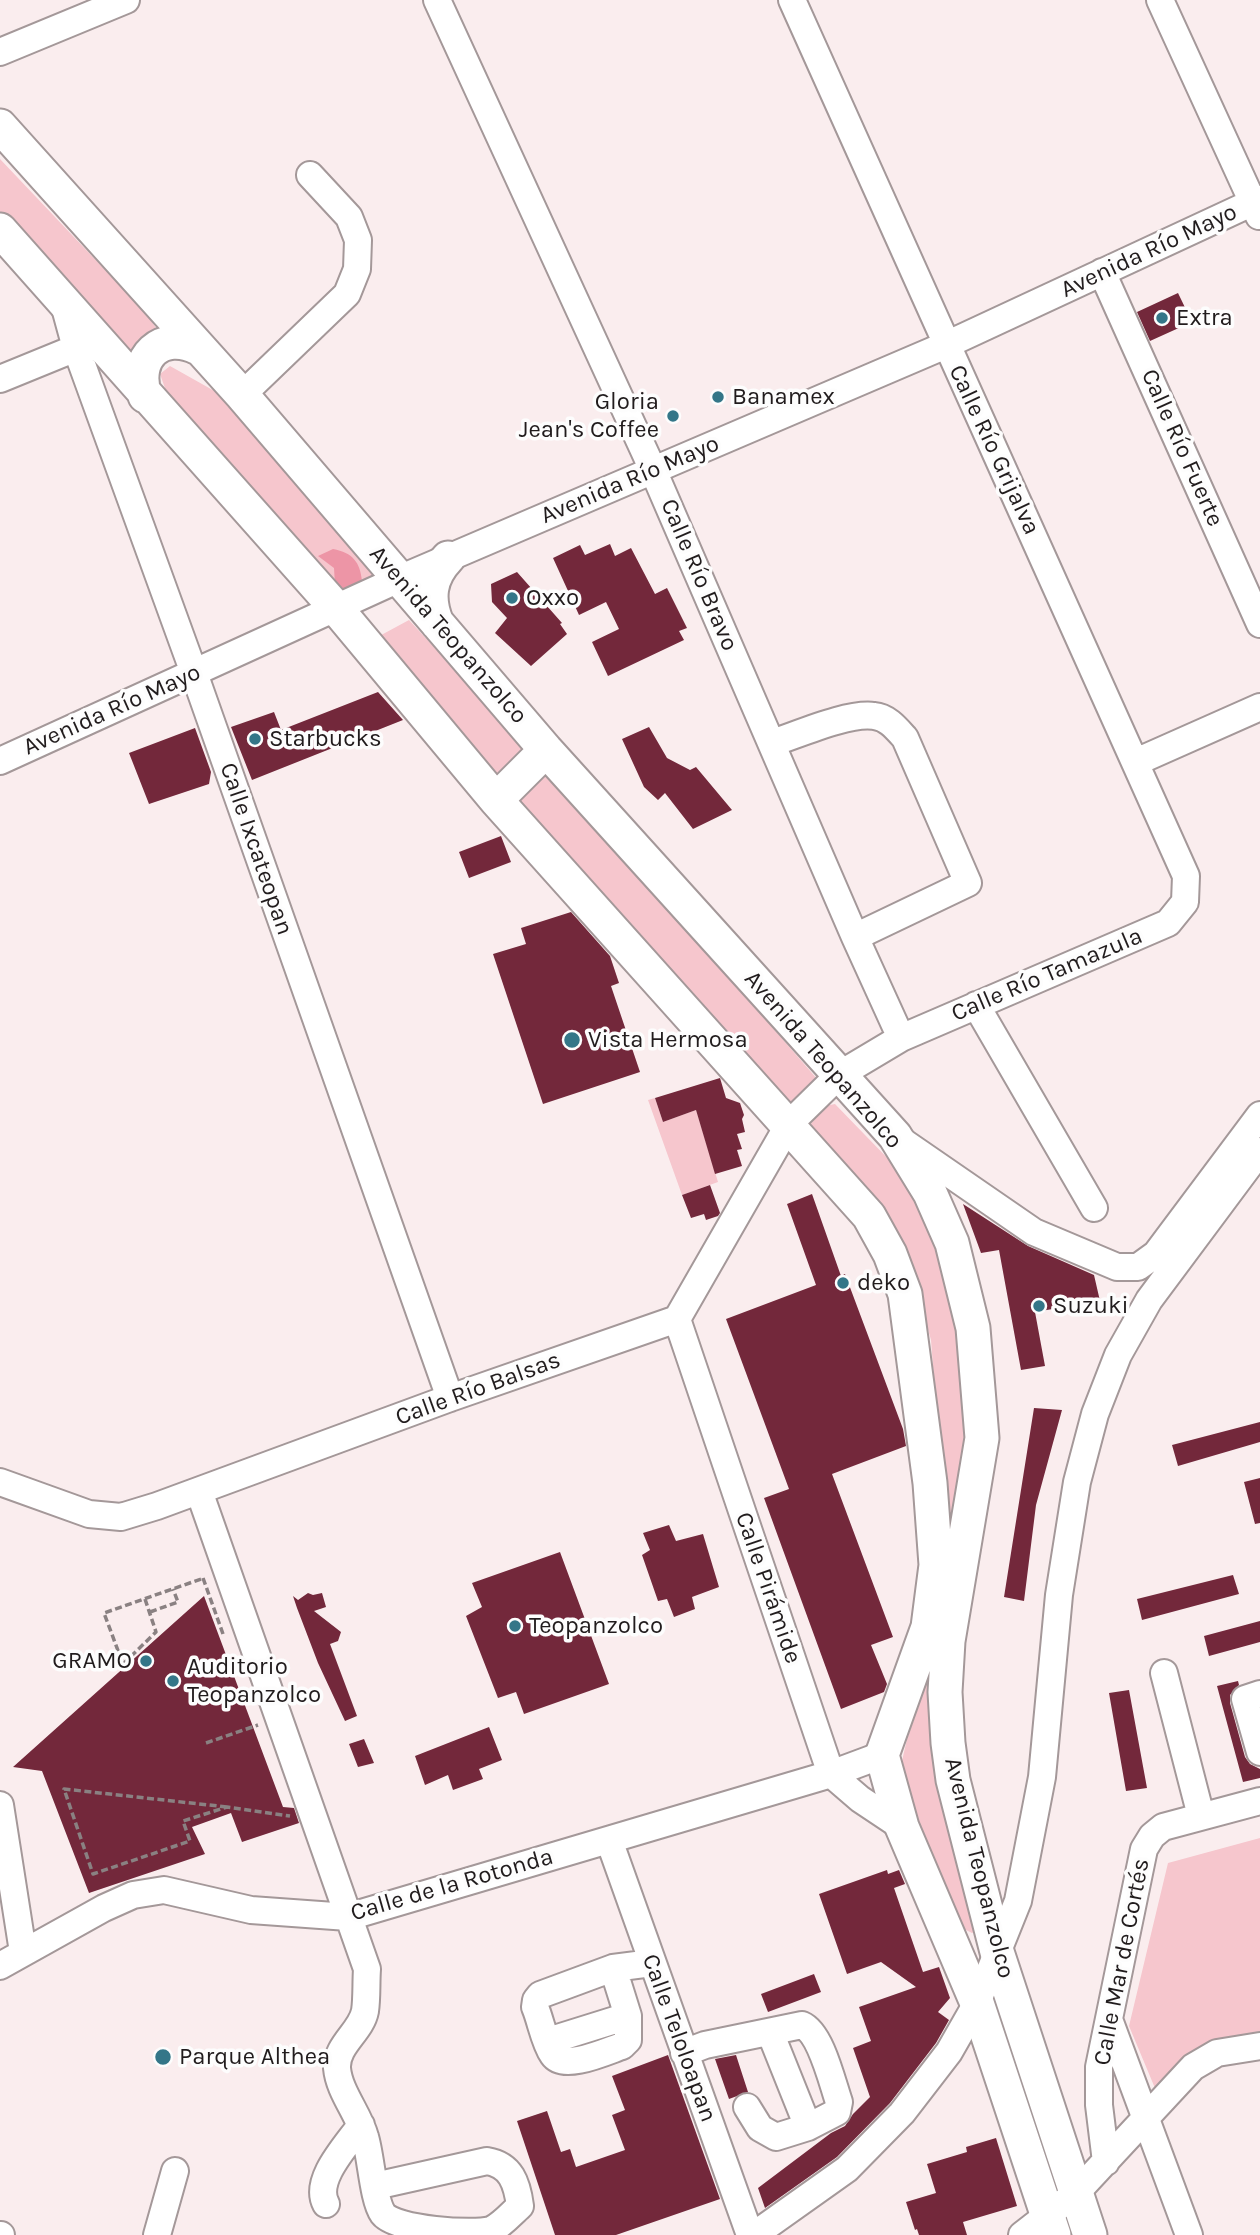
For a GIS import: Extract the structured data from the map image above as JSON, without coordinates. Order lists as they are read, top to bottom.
{
  "streets": {
    "main road": ["Avenida Teopanzolco"],
    "street": [
      "Avenida Río Mayo",
      "Calle Río Fuerte",
      "Calle Río Grijalva",
      "Calle Río Bravo",
      "Calle Ixcateopan",
      "Calle Río Tamazula",
      "Calle Río Balsas",
      "Calle Pirámide",
      "Calle de la Rotonda",
      "Calle Mar de Cortés",
      "Calle Teloloapan"
    ]
  },
  "crossings": [
    ["Avenida Río Mayo", "Calle Río Fuerte"],
    ["Avenida Río Mayo", "Calle Río Grijalva"],
    ["Avenida Río Mayo", "Calle Río Bravo"],
    ["Avenida Río Mayo", "Avenida Teopanzolco"],
    ["Avenida Río Mayo", "Calle Ixcateopan"],
    ["Calle Río Grijalva", "Calle Río Tamazula"],
    ["Calle Río Bravo", "Calle Río Tamazula"],
    ["Avenida Teopanzolco", "Calle Río Tamazula"],
    ["Avenida Teopanzolco", "Calle Pirámide"],
    ["Avenida Teopanzolco", "Calle de la Rotonda"],
    ["Calle Ixcateopan", "Calle Río Balsas"],
    ["Calle Río Balsas", "Calle Pirámide"],
    ["Calle Pirámide", "Calle de la Rotonda"],
    ["Calle de la Rotonda", "Calle Teloloapan"]
  ],
  "places": [
    "Extra",
    "Banamex",
    "Gloria Jean's Coffee",
    "Oxxo",
    "Starbucks",
    "Vista Hermosa",
    "deko",
    "Suzuki",
    "Teopanzolco",
    "GRAMO",
    "Auditorio Teopanzolco",
    "Parque Althea"
  ]
}
